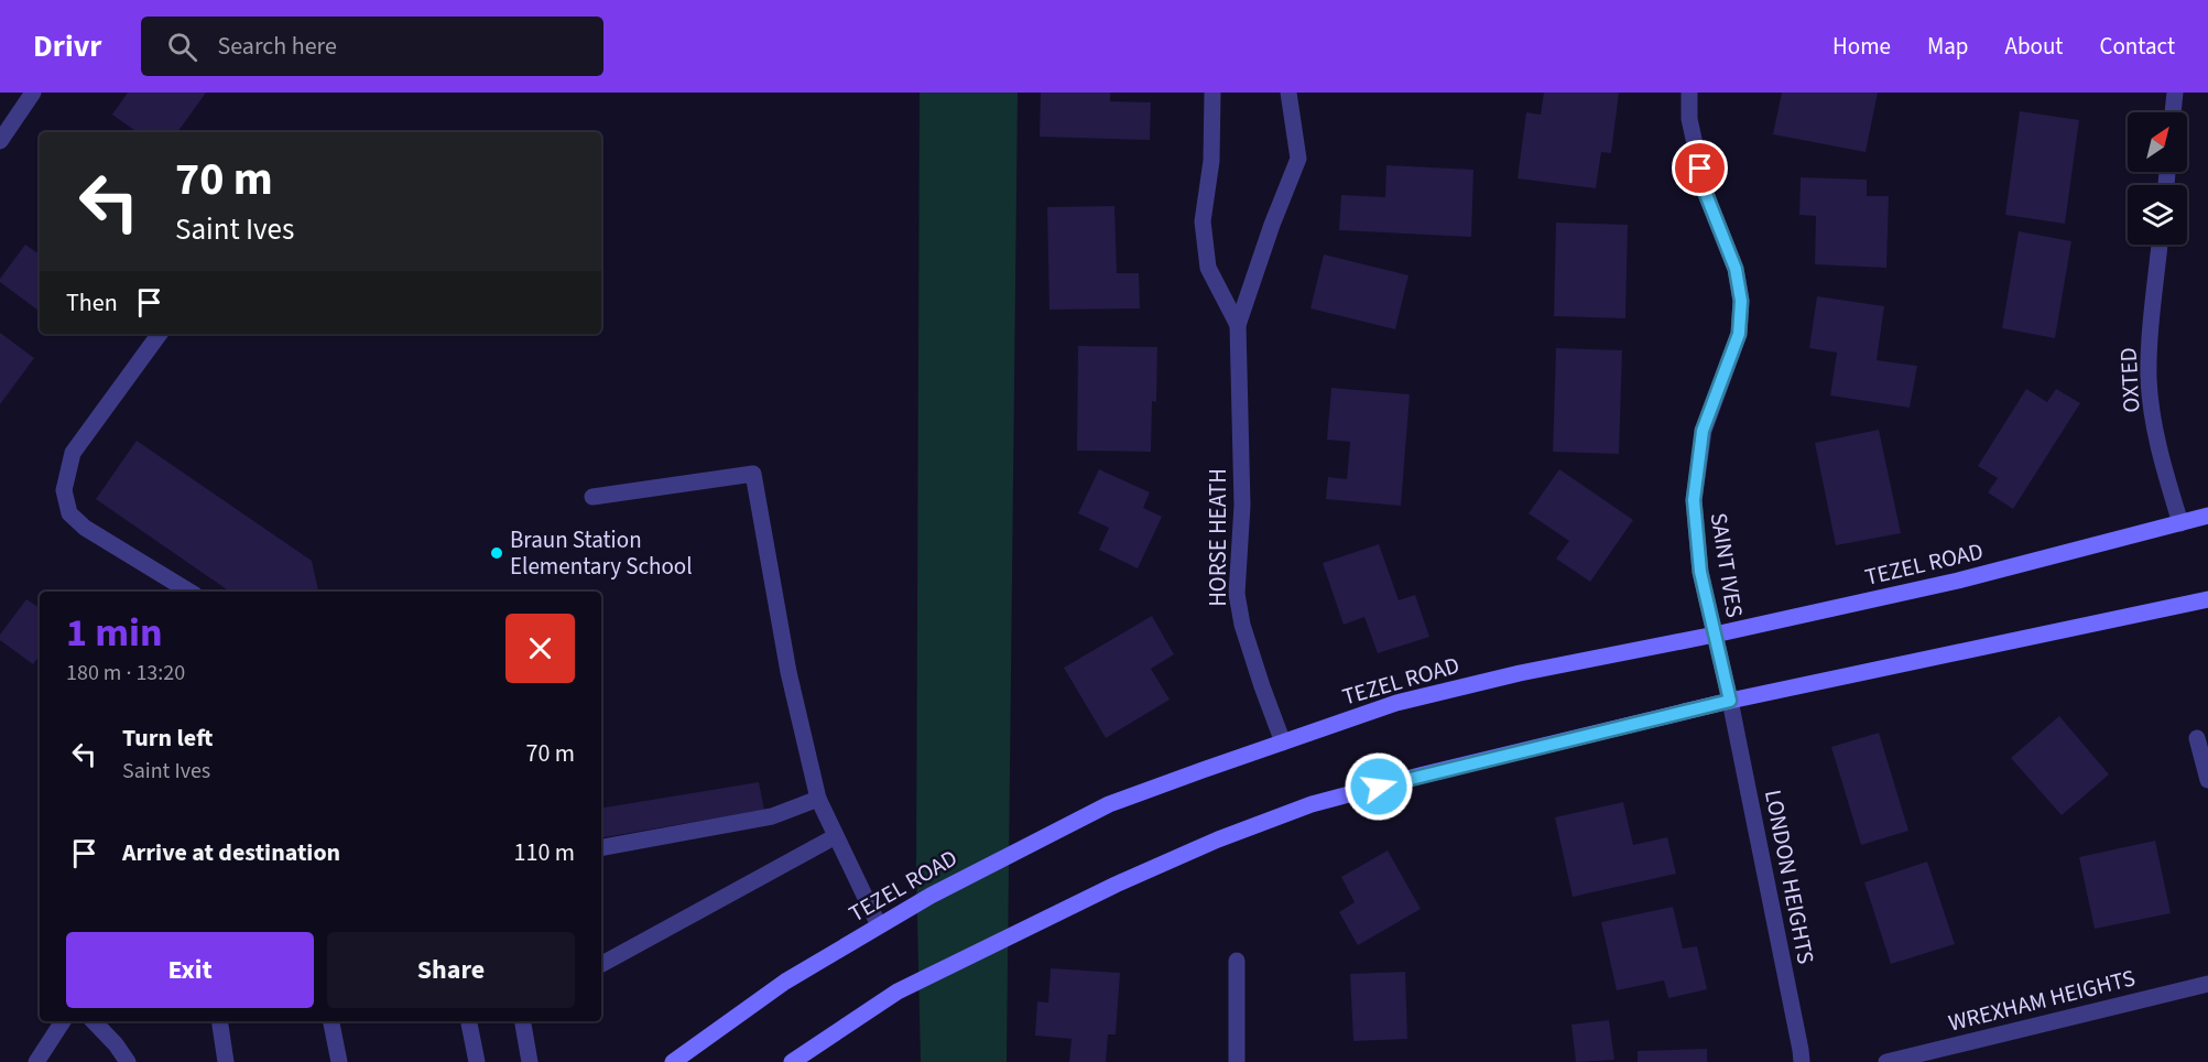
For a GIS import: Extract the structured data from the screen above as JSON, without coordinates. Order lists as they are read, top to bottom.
{
  "streets": {
    "main road": ["TEZEL ROAD"],
    "street": [
      "OXTED",
      "HORSE HEATH",
      "SAINT IVES",
      "LONDON HEIGHTS",
      "WREXHAM HEIGHTS"
    ]
  },
  "crossings": [
    ["OXTED", "TEZEL ROAD"],
    ["HORSE HEATH", "TEZEL ROAD"],
    ["TEZEL ROAD", "SAINT IVES"],
    ["SAINT IVES", "LONDON HEIGHTS"]
  ],
  "places": ["Braun Station Elementary School"],
  "north": "top right",
  "page": {
    "header": "Drivr",
    "search": "Search here",
    "nav": [
      "Home",
      "Map",
      "About",
      "Contact"
    ],
    "turn": ["70 m", "Saint Ives"],
    "then": "Then",
    "heading": ["1 min", "180 m · 13:20"],
    "list": [
      {
        "name": "Turn left",
        "note": "Saint Ives",
        "value": "70 m"
      },
      {
        "name": "Arrive at destination",
        "value": "110 m"
      }
    ],
    "buttons": ["Exit", "Share"]
  }
}
